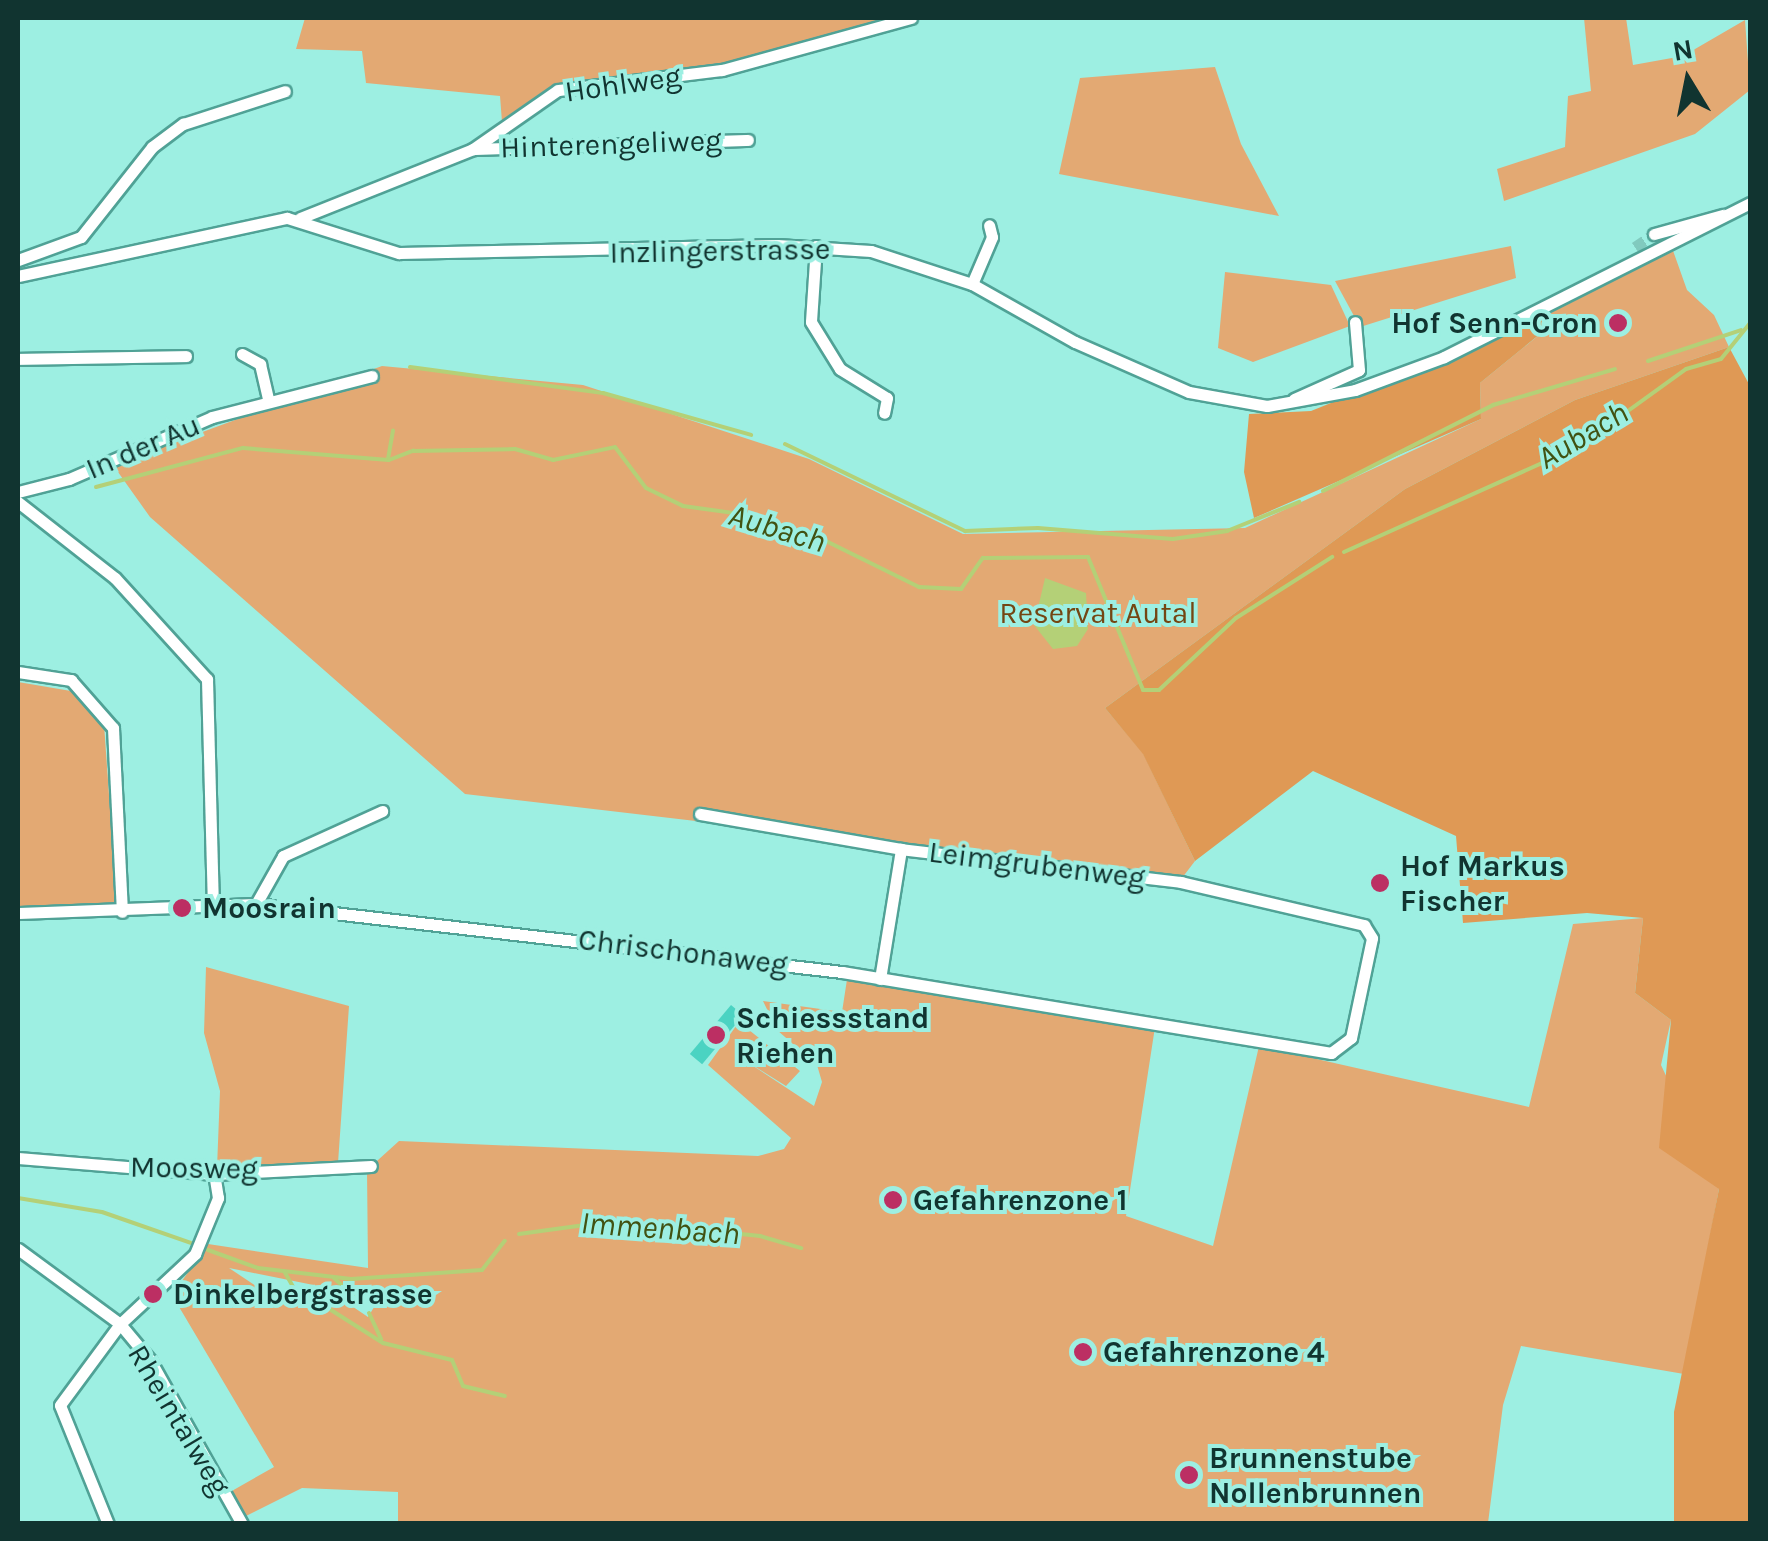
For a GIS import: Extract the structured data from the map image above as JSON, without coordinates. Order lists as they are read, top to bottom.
{
  "streets": {
    "street": [
      "Hohlweg",
      "Hinterengeliweg",
      "Inzlingerstrasse",
      "In der Au",
      "Leimgrubenweg",
      "Chrischonaweg",
      "Moosweg",
      "Rheintalweg"
    ]
  },
  "crossings": [
    ["Hohlweg", "Hinterengeliweg"],
    ["Hohlweg", "Inzlingerstrasse"],
    ["Leimgrubenweg", "Chrischonaweg"]
  ],
  "water": ["Aubach", "Immenbach"],
  "parks": ["Reservat Autal"],
  "places": [
    "Hof Senn-Cron",
    "Hof Markus Fischer",
    "Moosrain",
    "Schiessstand Riehen",
    "Gefahrenzone 1",
    "Dinkelbergstrasse",
    "Gefahrenzone 4",
    "Brunnenstube Nollenbrunnen"
  ],
  "north": "top"
}
